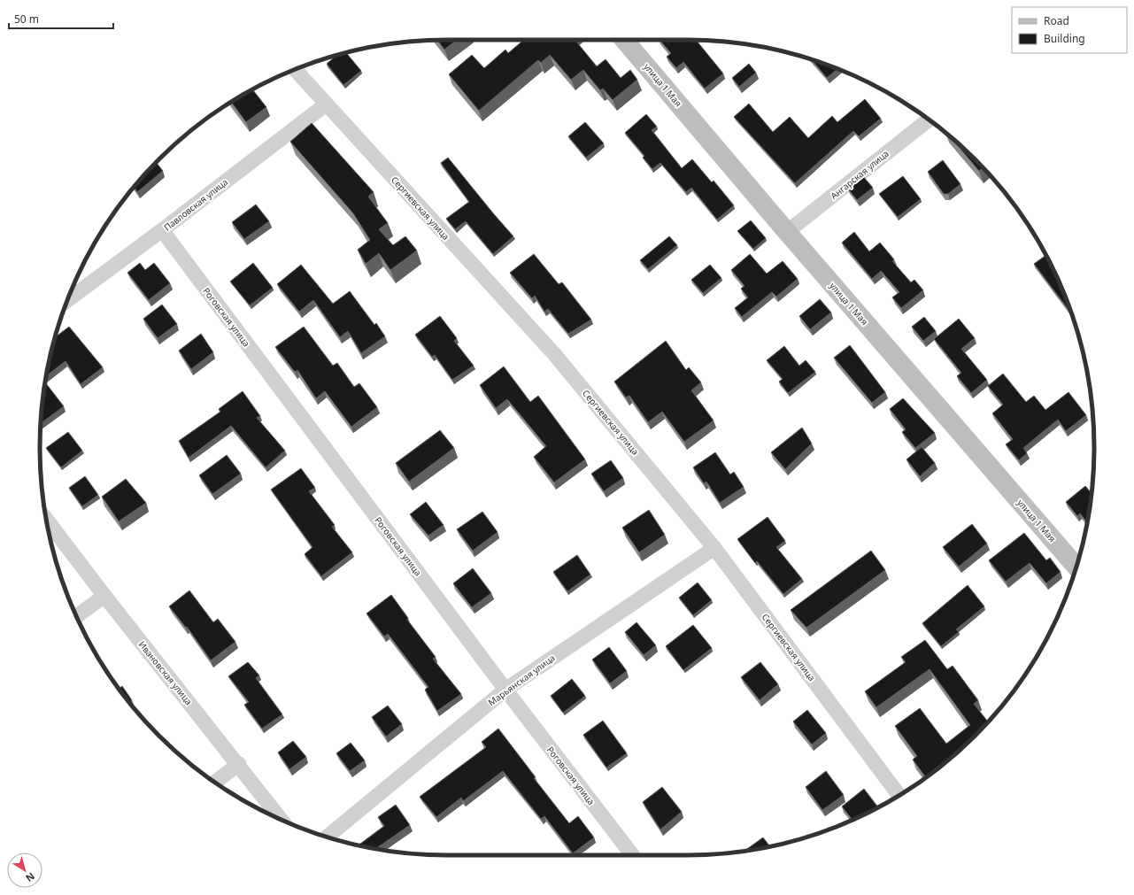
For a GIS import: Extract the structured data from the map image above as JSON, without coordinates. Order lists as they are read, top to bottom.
{
  "streets": {
    "street": [
      "улица 1 Мая",
      "Ангарская улица",
      "Павловская улица",
      "Сергиевская улица",
      "Роговская улица",
      "Ивановская улица",
      "Марьянская улица"
    ]
  },
  "crossings": [
    ["улица 1 Мая", "Ангарская улица"],
    ["Павловская улица", "Сергиевская улица"],
    ["Павловская улица", "Роговская улица"],
    ["Сергиевская улица", "Марьянская улица"],
    ["Роговская улица", "Марьянская улица"]
  ],
  "legend": ["Road", "Building"],
  "scale_bar": "50 m",
  "north": "bottom right"
}
